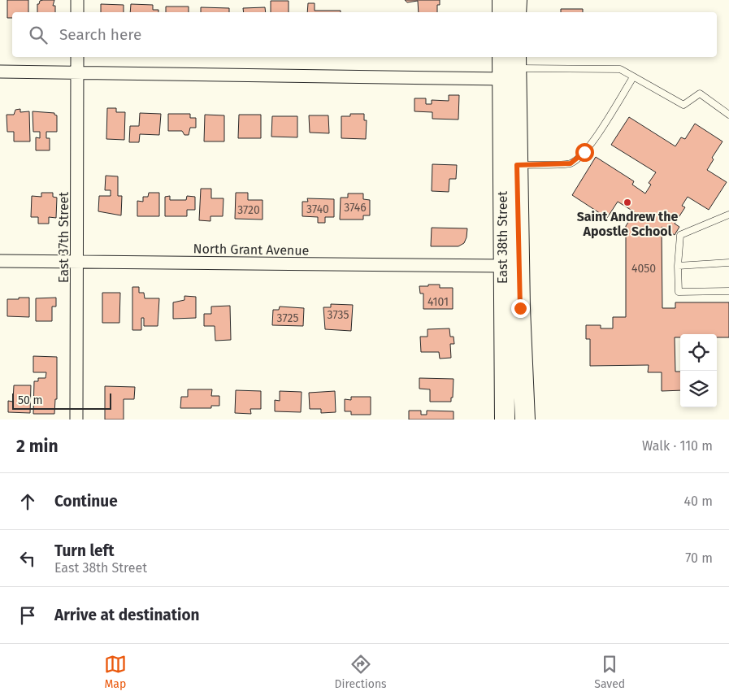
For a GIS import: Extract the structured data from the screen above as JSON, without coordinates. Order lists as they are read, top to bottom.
{
  "streets": {
    "main road": ["East 38th Street"],
    "street": ["East 37th Street", "North Grant Avenue"]
  },
  "crossings": [
    ["East 37th Street", "North Grant Avenue"],
    ["East 38th Street", "North Grant Avenue"]
  ],
  "places": ["Saint Andrew the Apostle School"],
  "house_numbers": [
    "3746",
    "3740",
    "3720",
    "4050",
    "4101",
    "3735",
    "3725"
  ],
  "scale_bar": "50 m",
  "page": {
    "search": "Search here",
    "scale": "50 m",
    "heading": ["2 min", "Walk · 110 m"],
    "list": [
      ["Continue", "40 m"],
      ["Turn left", "East 38th Street", "70 m"],
      "Arrive at destination"
    ],
    "nav": ["Map", "Directions", "Saved"]
  }
}
